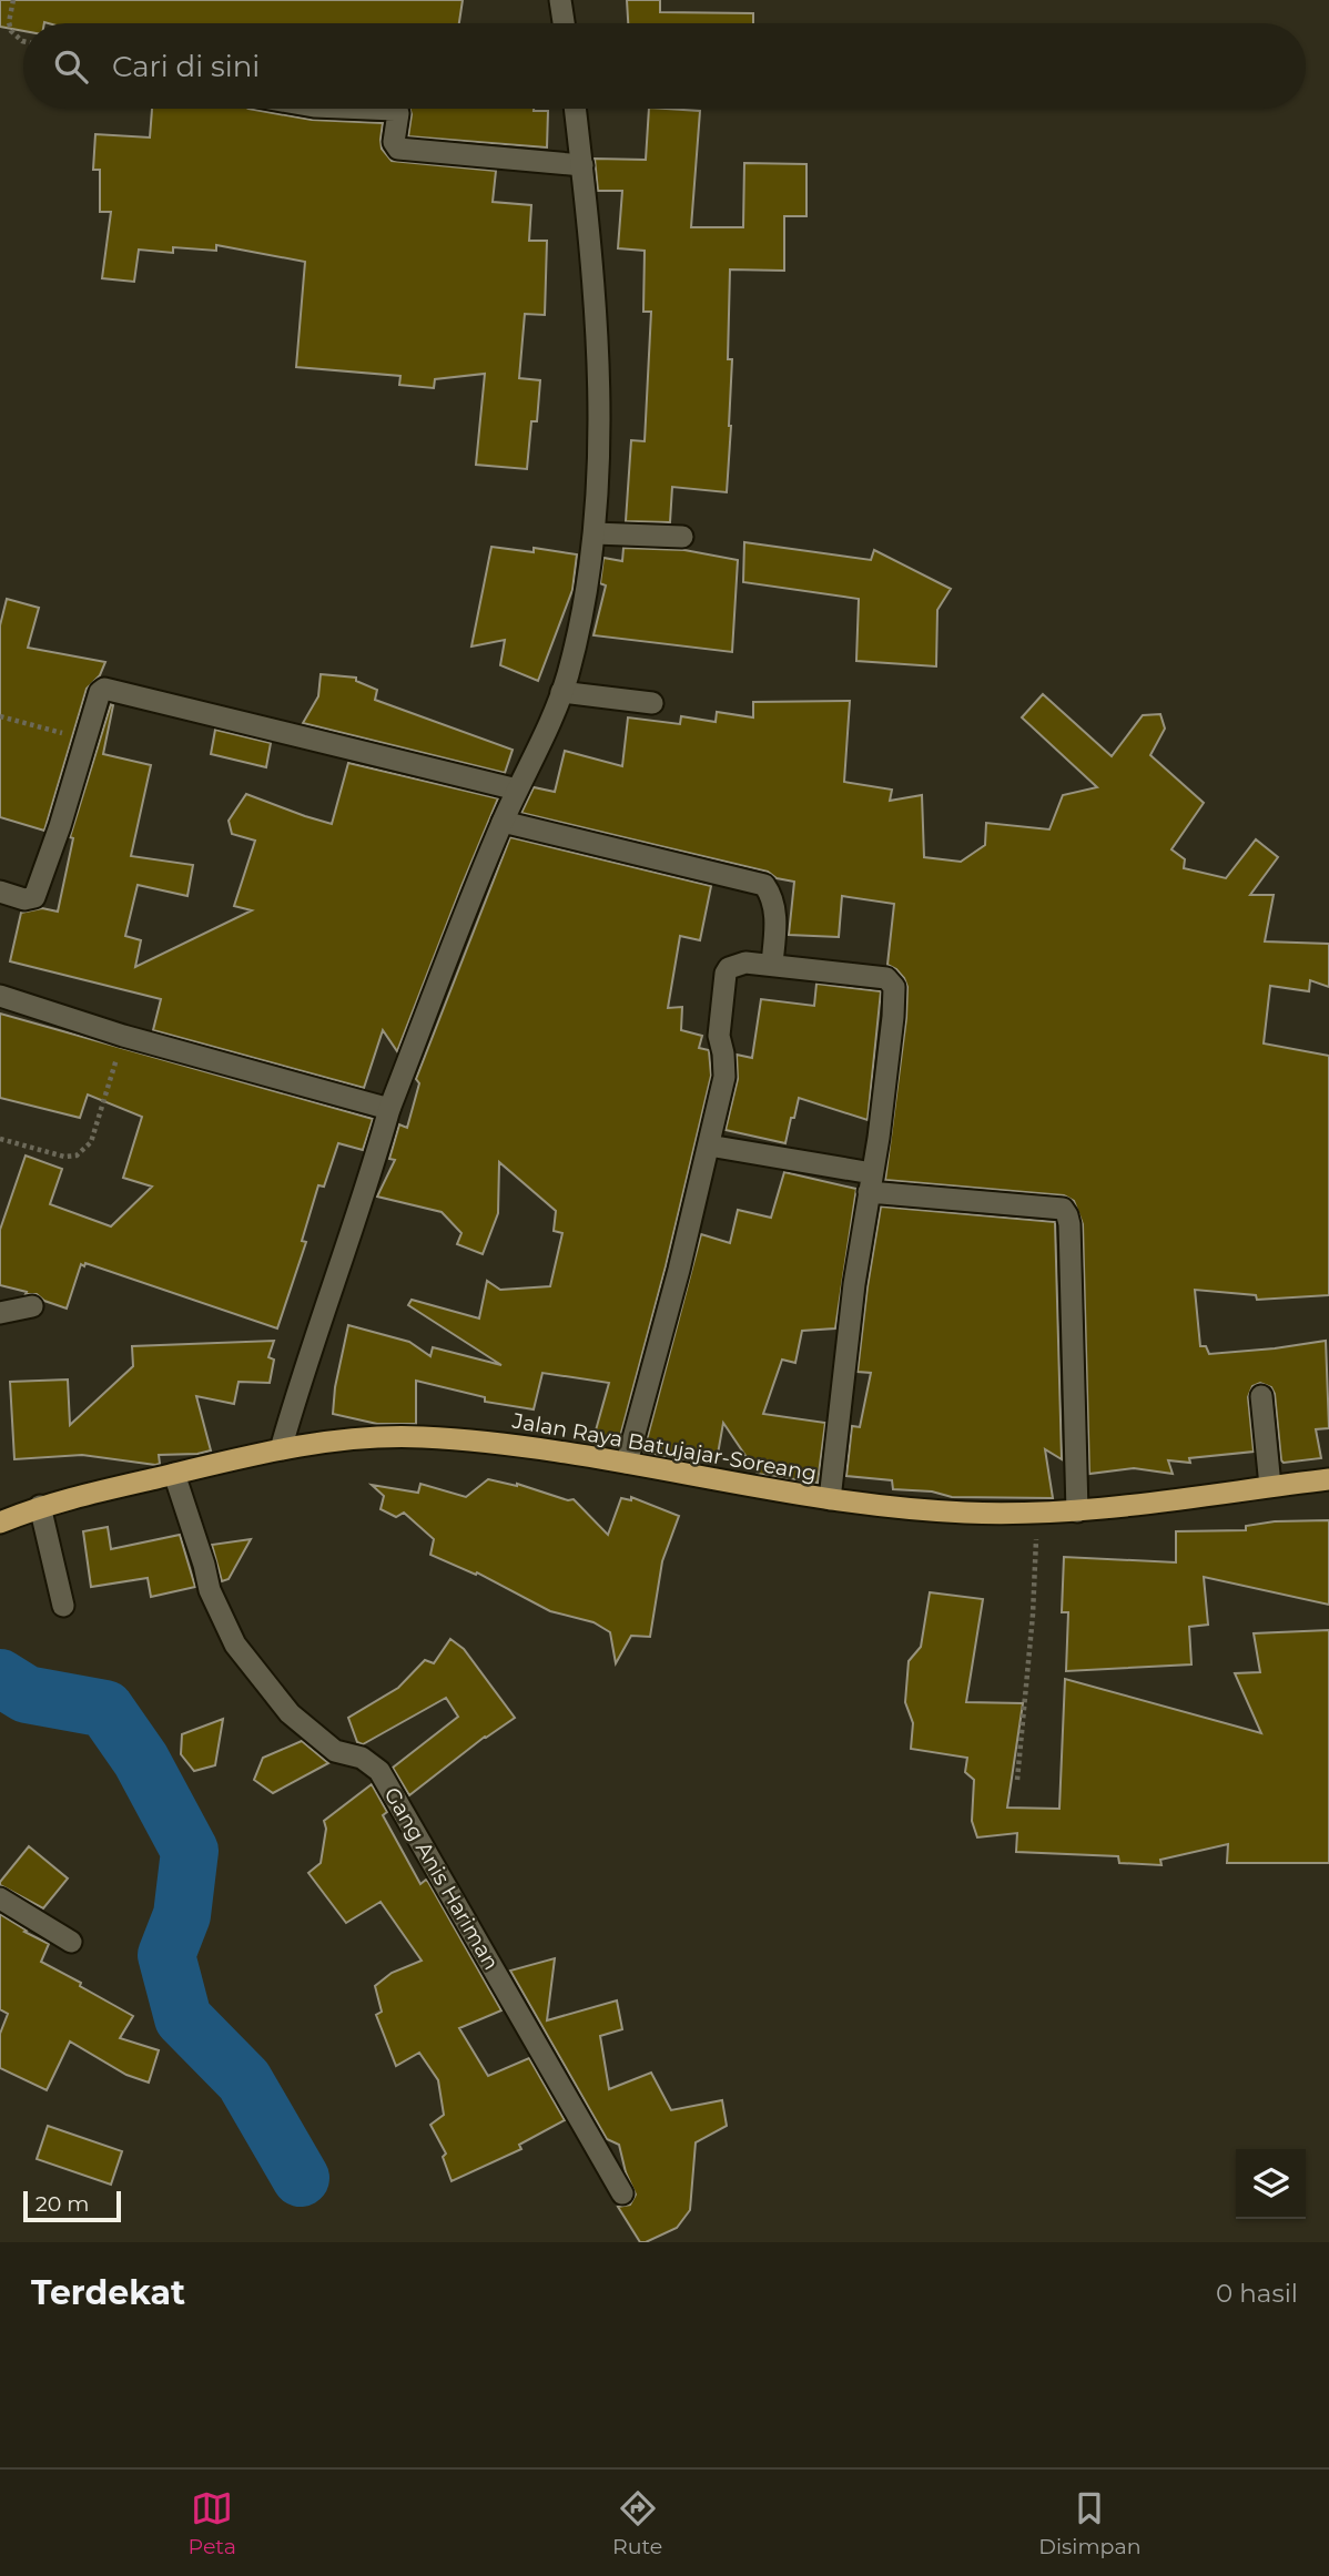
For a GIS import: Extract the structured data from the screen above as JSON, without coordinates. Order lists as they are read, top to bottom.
{
  "streets": {
    "highway": ["Jalan Raya Batujajar-Soreang"],
    "street": ["Gang Anis Hariman"]
  },
  "crossings": [
    ["Jalan Raya Batujajar-Soreang", "Gang Anis Hariman"]
  ],
  "scale_bar": "20 m",
  "page": {
    "search": "Cari di sini",
    "scale": "20 m",
    "heading": ["Terdekat", "0 hasil"],
    "nav": ["Peta", "Rute", "Disimpan"]
  }
}
